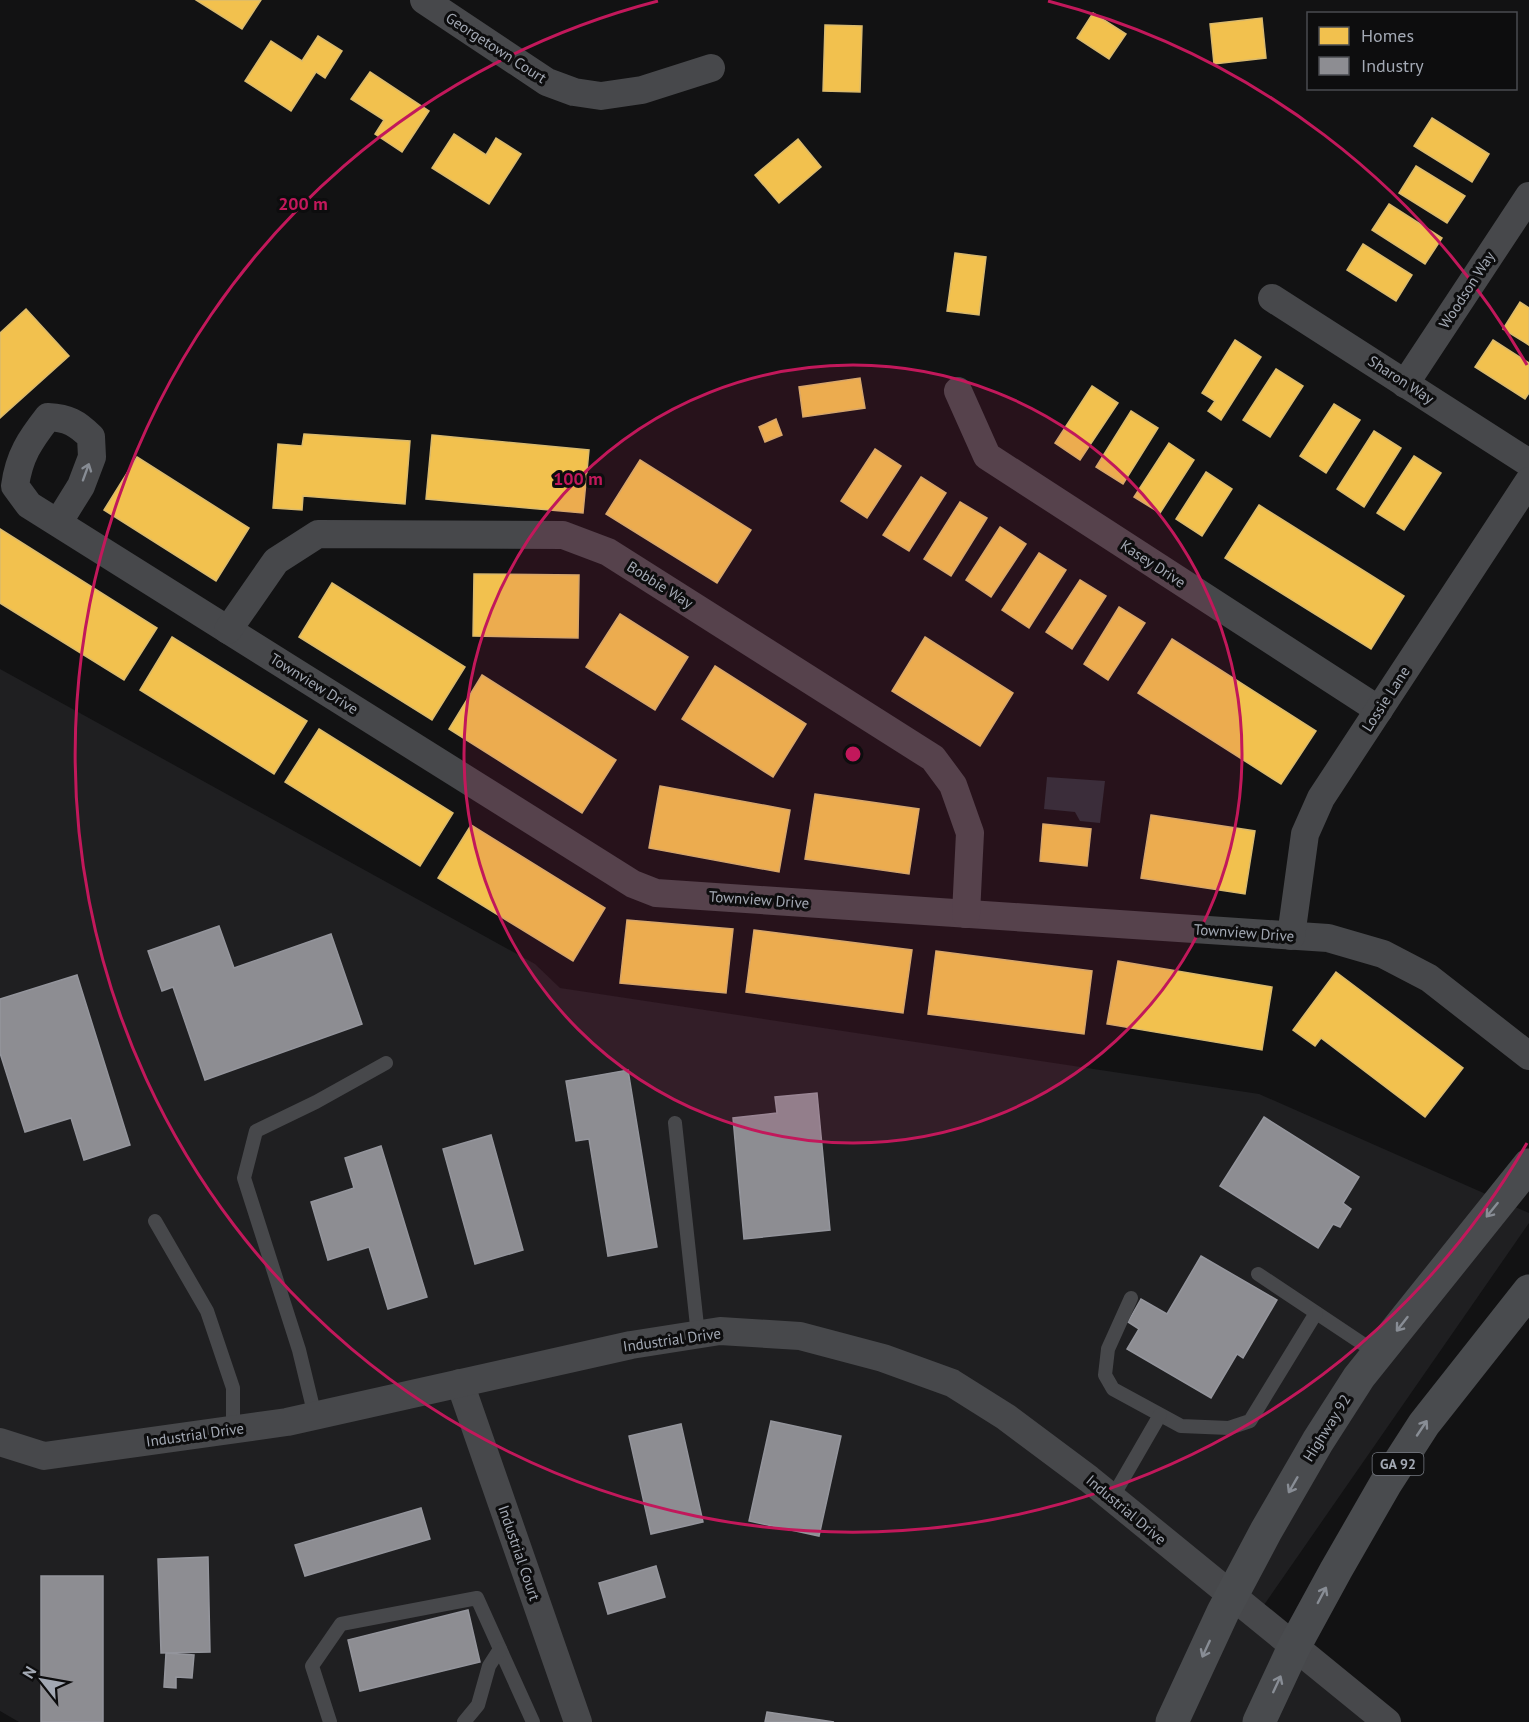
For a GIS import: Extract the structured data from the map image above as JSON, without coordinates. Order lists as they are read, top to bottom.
{
  "streets": {
    "main road": ["Highway 92", "GA 92"],
    "street": [
      "Georgetown Court",
      "Woodson Way",
      "Sharon Way",
      "Kasey Drive",
      "Bobbie Way",
      "Townview Drive",
      "Lossie Lane",
      "Industrial Drive",
      "Industrial Court"
    ]
  },
  "crossings": [
    ["Woodson Way", "Sharon Way"],
    ["Kasey Drive", "Lossie Lane"],
    ["Bobbie Way", "Townview Drive"],
    ["Townview Drive", "Lossie Lane"],
    ["Industrial Drive", "Highway 92"],
    ["Industrial Drive", "GA 92"],
    ["Industrial Drive", "Industrial Court"]
  ],
  "legend": ["Homes", "Industry"],
  "north": "top left",
  "rings": ["200 m", "100 m"]
}
